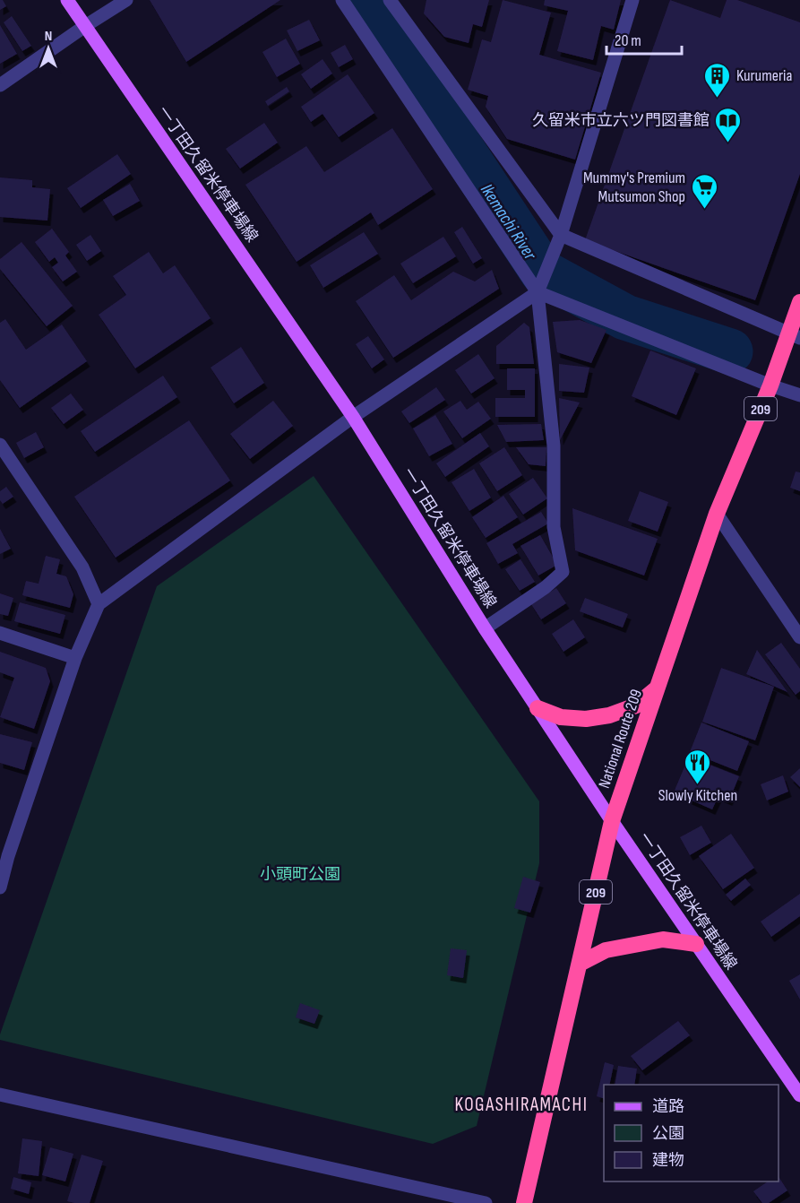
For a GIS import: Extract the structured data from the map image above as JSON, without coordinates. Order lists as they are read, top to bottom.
{
  "streets": {
    "highway": ["209", "National Route 209"],
    "main road": ["一丁田久留米停車場線"]
  },
  "crossings": [
    ["一丁田久留米停車場線", "National Route 209"]
  ],
  "districts": ["KOGASHIRAMACHI"],
  "water": ["Ikemachi River"],
  "parks": ["小頭町公園"],
  "places": {
    "building": ["Kurumeria"],
    "library": ["久留米市立六ツ門図書館"],
    "supermarket": ["Mummy's Premium Mutsumon Shop"],
    "restaurant": ["Slowly Kitchen"]
  },
  "legend": ["道路", "公園", "建物"],
  "scale_bar": "20 m",
  "north": "top"
}
